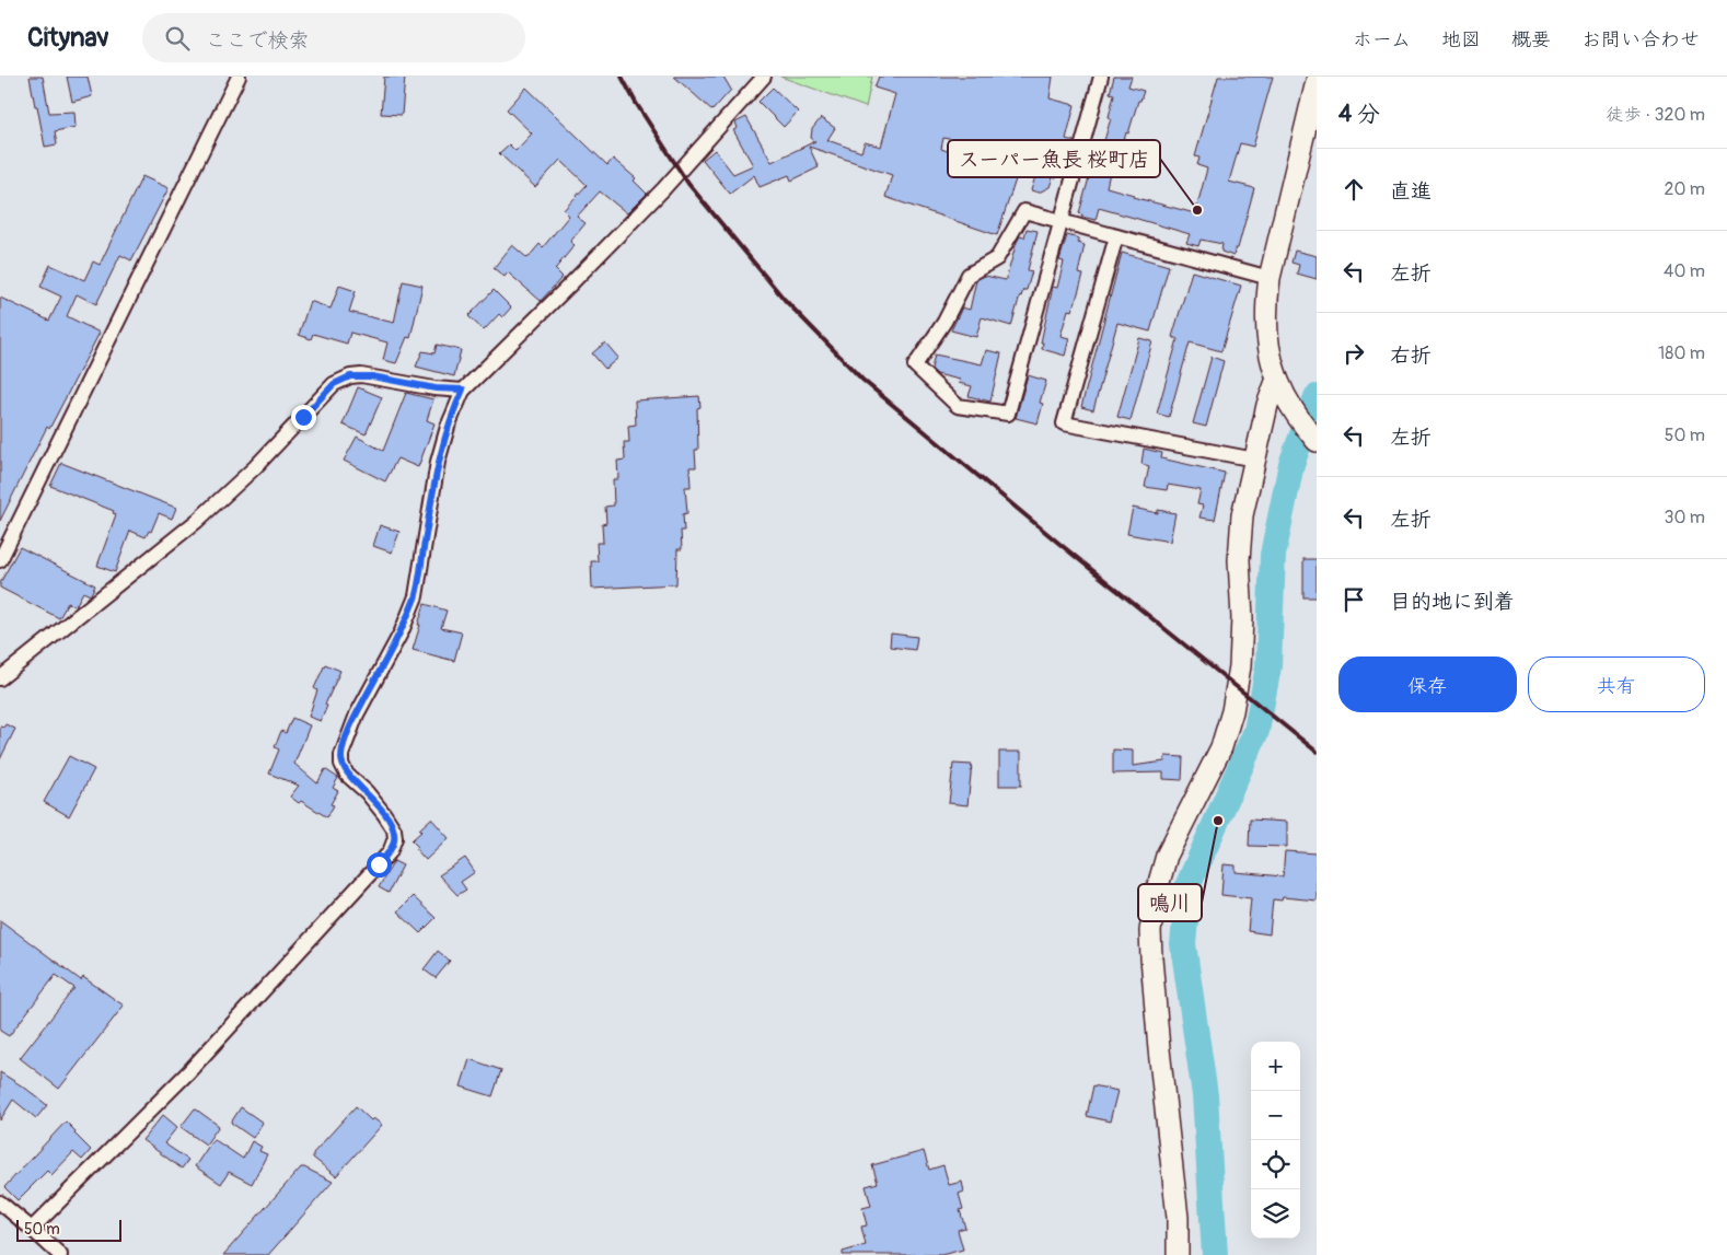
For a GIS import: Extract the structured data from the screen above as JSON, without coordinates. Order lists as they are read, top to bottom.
{
  "places": ["スーパー魚長 桜町店", "鳴川"],
  "scale_bar": "50 m",
  "page": {
    "header": "Citynav",
    "search": "ここで検索",
    "nav": [
      "ホーム",
      "地図",
      "概要",
      "お問い合わせ"
    ],
    "heading": ["4 分", "徒歩 · 320 m"],
    "list": [
      ["直進", "20 m"],
      ["左折", "40 m"],
      ["右折", "180 m"],
      ["左折", "50 m"],
      ["左折", "30 m"],
      "目的地に到着"
    ],
    "buttons": ["保存", "共有"],
    "map_buttons": ["+", "−"],
    "scale": "50 m"
  }
}
